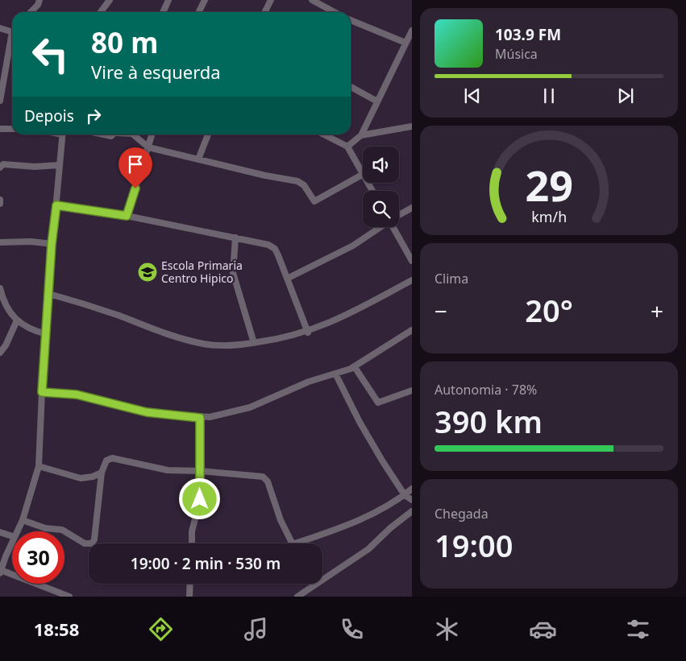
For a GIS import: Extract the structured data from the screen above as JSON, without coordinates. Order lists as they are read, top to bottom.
{
  "places": {
    "school or university": ["Escola Primaria Centro Hipico"]
  },
  "page": {
    "turn": ["80 m", "Vire à esquerda"],
    "song": ["103.9 FM", "Música"],
    "then": "Depois",
    "tile": [
      "Clima",
      ["Autonomia · 78%", "390 km"],
      ["Chegada", "19:00"]
    ],
    "heat": ["−", "20°", "+"],
    "limit": "30",
    "trip": "19:00 · 2 min · 530 m",
    "tabs": "18:58",
    "gauge": ["29", "km/h"]
  }
}
